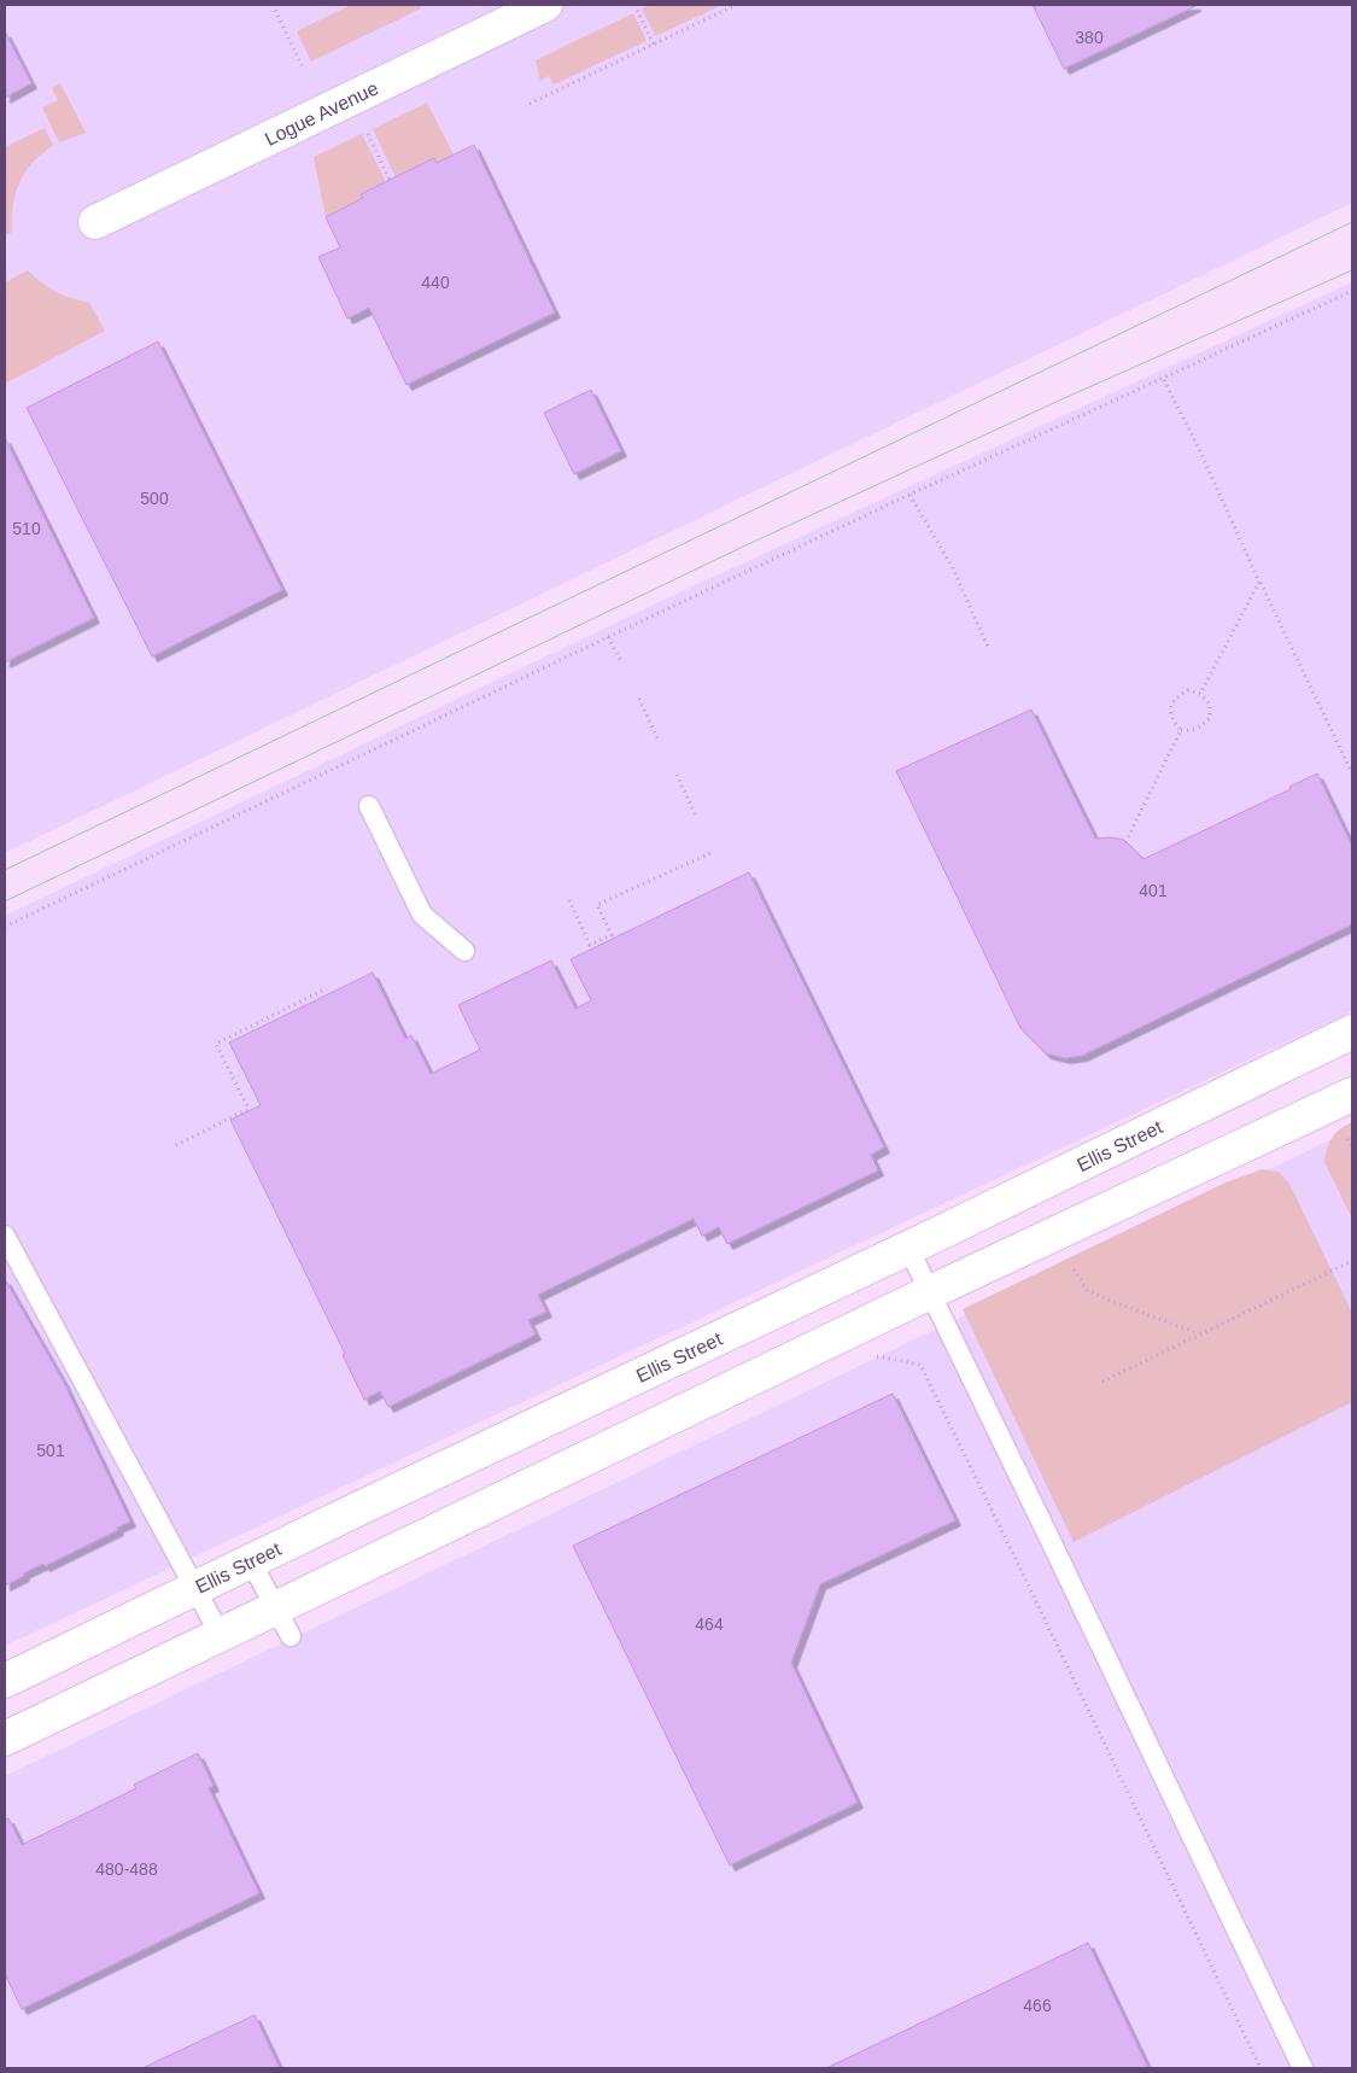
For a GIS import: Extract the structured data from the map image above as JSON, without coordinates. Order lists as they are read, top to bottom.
{
  "streets": {
    "main road": ["Logue Avenue", "Ellis Street"]
  },
  "house_numbers": [
    "380",
    "440",
    "500",
    "510",
    "401",
    "501",
    "464",
    "480-488",
    "466"
  ]
}
